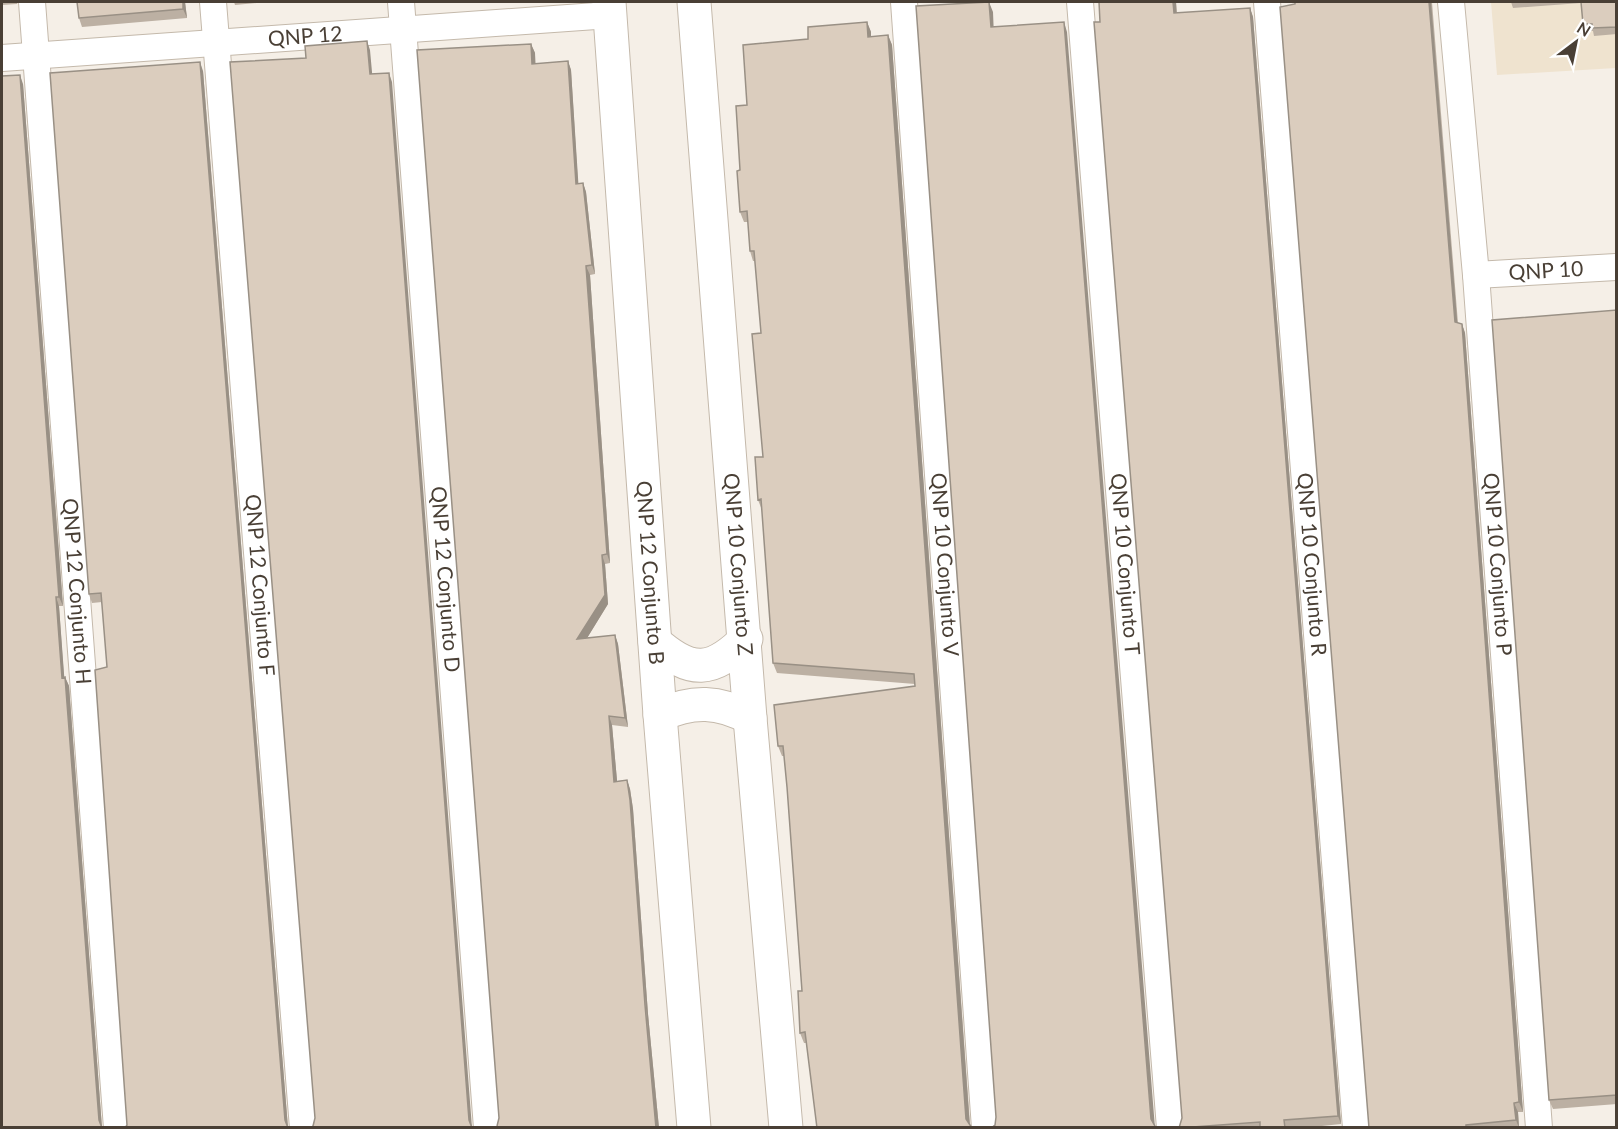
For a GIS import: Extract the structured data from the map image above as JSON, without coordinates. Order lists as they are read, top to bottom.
{
  "streets": {
    "street": [
      "QNP 12",
      "QNP 10",
      "QNP 10 Conjunto V",
      "QNP 10 Conjunto T",
      "QNP 10 Conjunto R",
      "QNP 10 Conjunto P",
      "QNP 10 Conjunto Z",
      "QNP 12 Conjunto B",
      "QNP 12 Conjunto D",
      "QNP 12 Conjunto F",
      "QNP 12 Conjunto H"
    ]
  },
  "crossings": [
    ["QNP 12", "QNP 12 Conjunto B"],
    ["QNP 12", "QNP 12 Conjunto D"],
    ["QNP 12", "QNP 12 Conjunto F"],
    ["QNP 12", "QNP 12 Conjunto H"],
    ["QNP 10", "QNP 10 Conjunto P"]
  ],
  "north": "top right"
}
